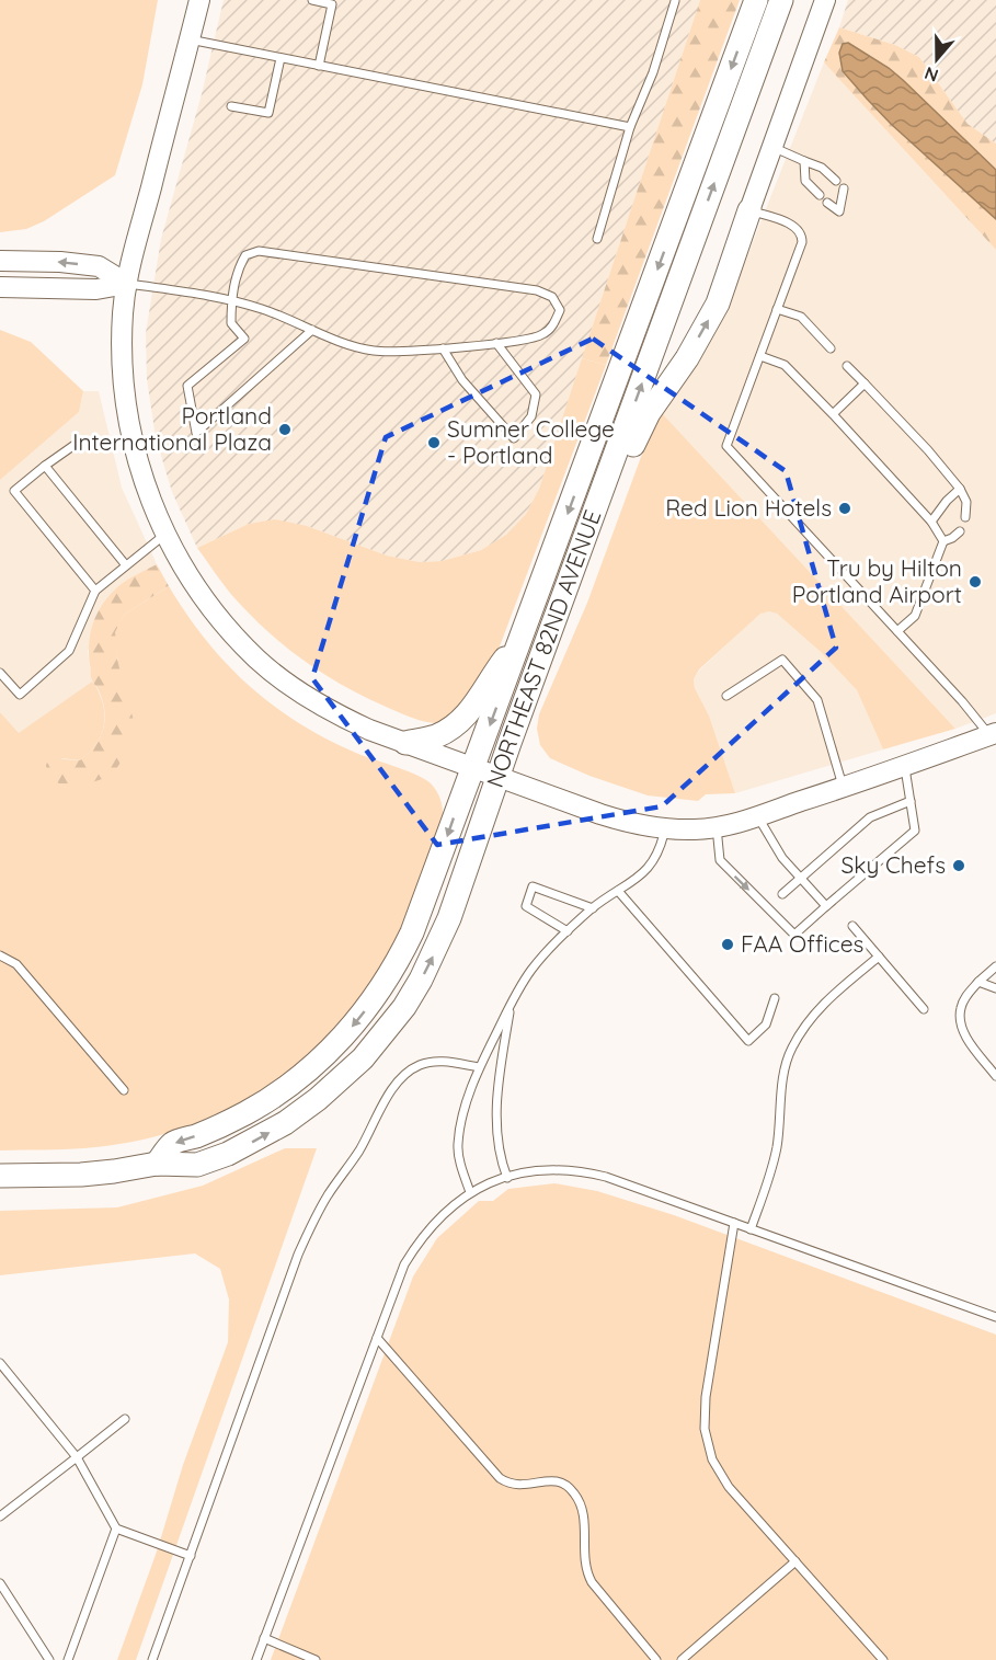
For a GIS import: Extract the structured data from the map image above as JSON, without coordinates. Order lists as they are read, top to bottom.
{
  "streets": {
    "main road": ["NORTHEAST 82ND AVENUE"]
  },
  "places": [
    "Portland International Plaza",
    "Sumner College - Portland",
    "Red Lion Hotels",
    "Tru by Hilton Portland Airport",
    "Sky Chefs",
    "FAA Offices"
  ],
  "north": "bottom"
}
